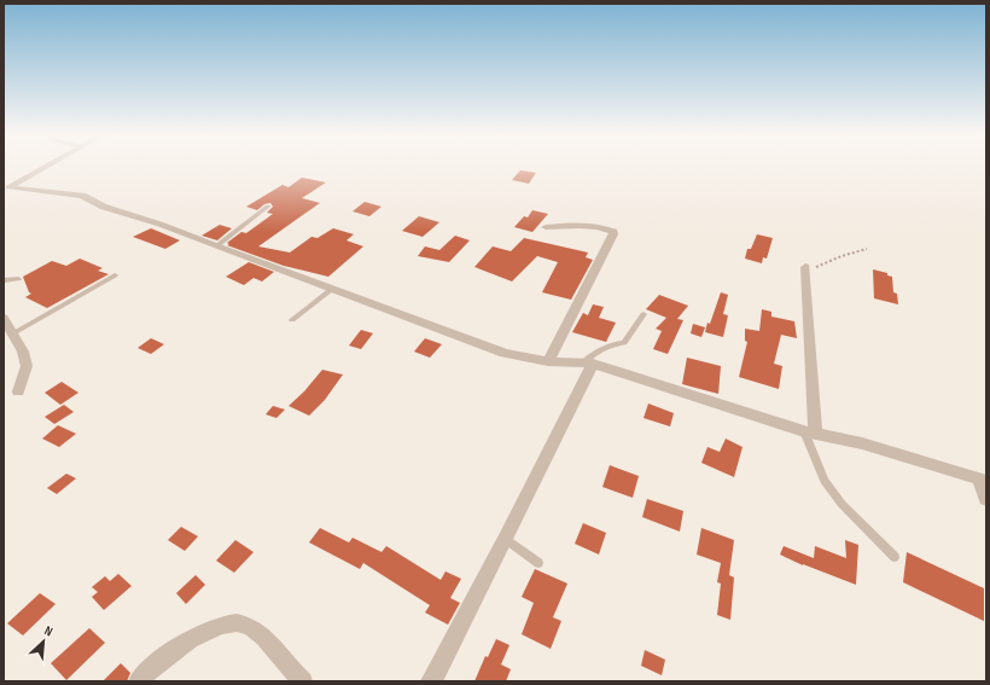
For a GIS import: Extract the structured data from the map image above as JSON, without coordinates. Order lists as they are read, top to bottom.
{
  "north": "top right"
}
